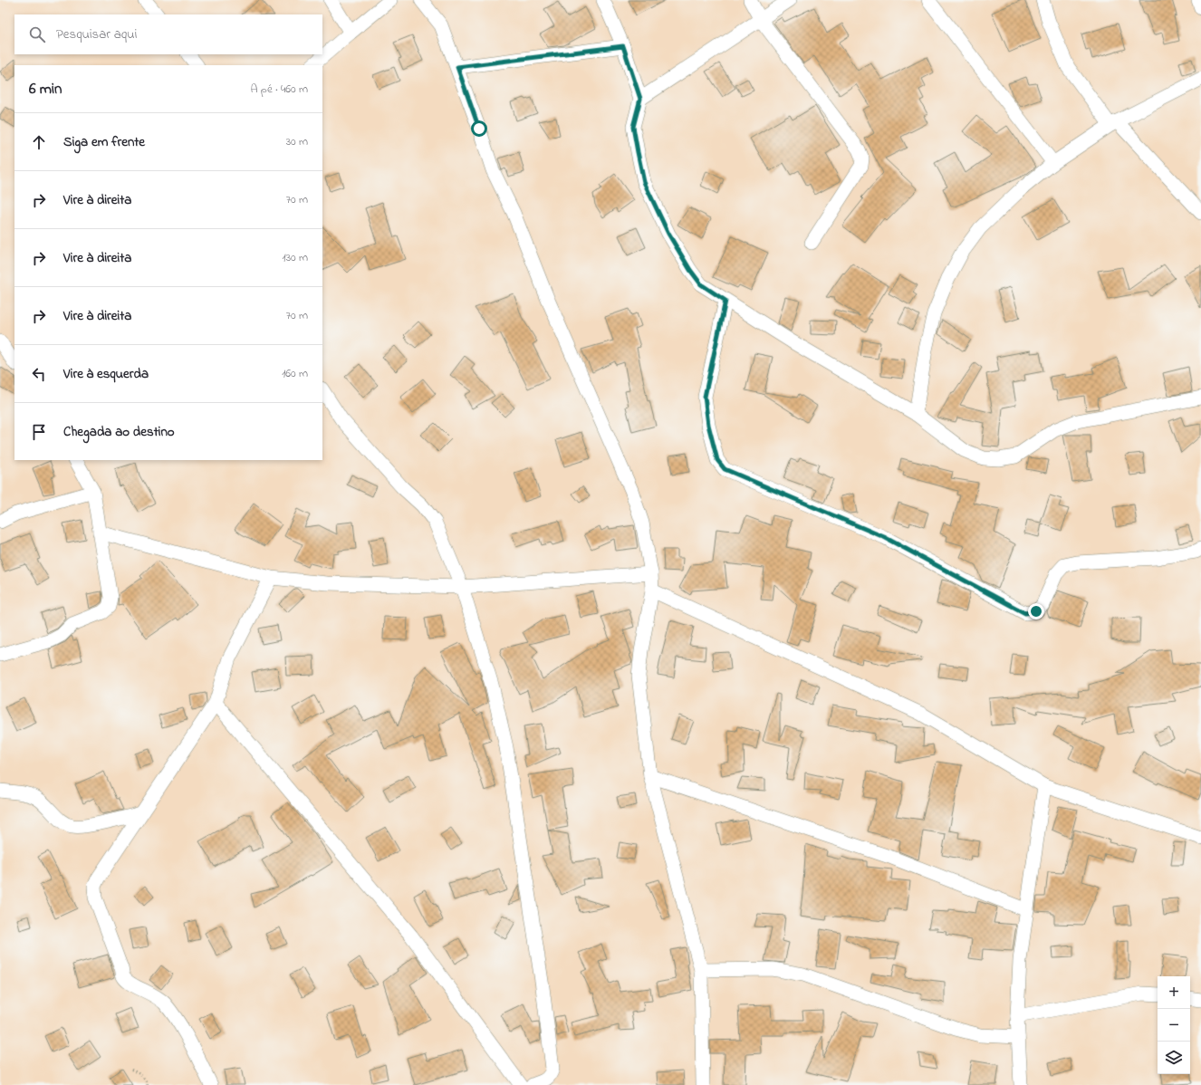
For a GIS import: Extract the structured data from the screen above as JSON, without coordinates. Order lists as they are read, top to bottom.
{
  "page": {
    "search": "Pesquisar aqui",
    "heading": ["6 min", "A pé · 460 m"],
    "list": [
      ["Siga em frente", "30 m"],
      ["Vire à direita", "70 m"],
      ["Vire à direita", "130 m"],
      ["Vire à direita", "70 m"],
      ["Vire à esquerda", "160 m"],
      "Chegada ao destino"
    ],
    "map_buttons": ["+", "−"]
  }
}
